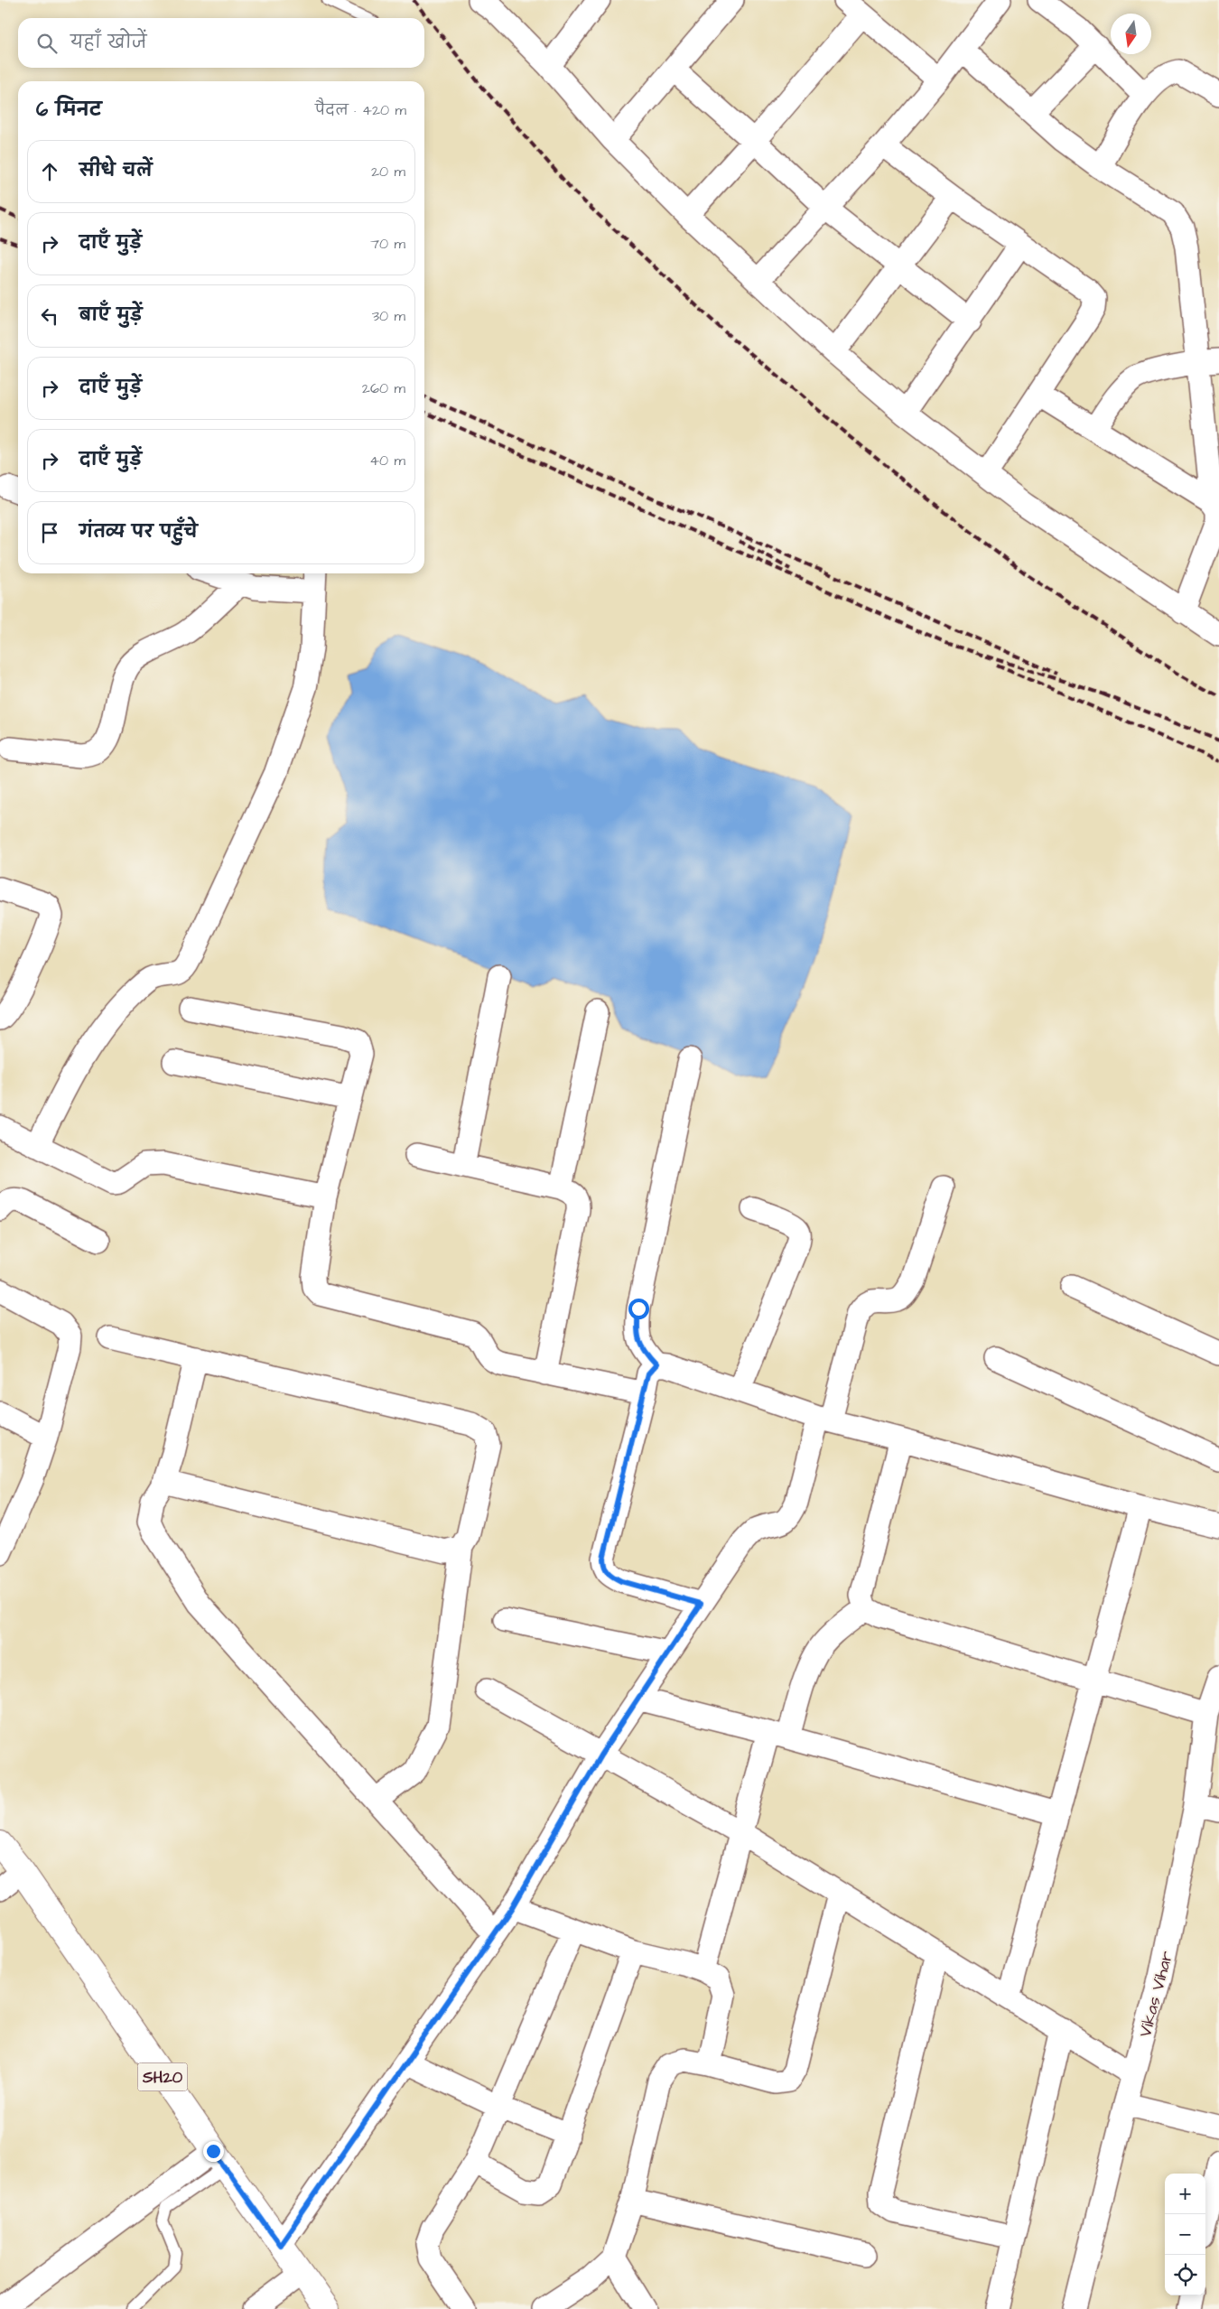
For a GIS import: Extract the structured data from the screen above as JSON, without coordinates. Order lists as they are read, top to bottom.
{
  "streets": {
    "main road": ["SH20"],
    "street": ["Vikas Vihar"]
  },
  "north": "bottom",
  "page": {
    "search": "यहाँ खोजें",
    "heading": ["6 मिनट", "पैदल · 420 m"],
    "list": [
      ["सीधे चलें", "20 m"],
      ["दाएँ मुड़ें", "70 m"],
      ["बाएँ मुड़ें", "30 m"],
      ["दाएँ मुड़ें", "260 m"],
      ["दाएँ मुड़ें", "40 m"],
      "गंतव्य पर पहुँचे"
    ],
    "map_buttons": ["+", "−"]
  }
}
